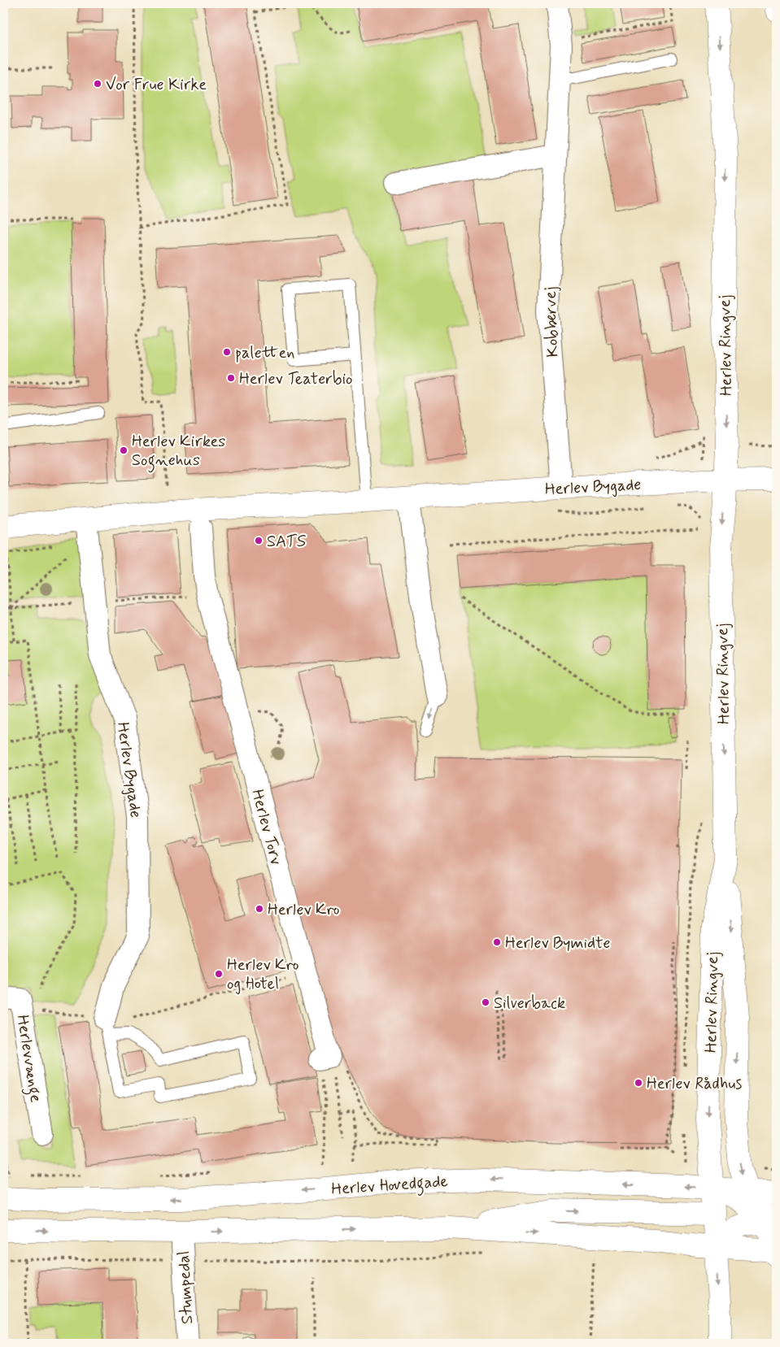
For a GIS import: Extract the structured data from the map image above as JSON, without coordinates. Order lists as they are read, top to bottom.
{
  "streets": {
    "main road": ["Herlev Ringvej", "Herlev Bygade", "Herlev Hovedgade"],
    "street": [
      "Kobbervej",
      "Herlev Torv",
      "Herlevvænge",
      "Stumpedal"
    ]
  },
  "crossings": [
    ["Kobbervej", "Herlev Bygade"],
    ["Herlev Ringvej", "Herlev Bygade"],
    ["Herlev Ringvej", "Herlev Hovedgade"]
  ],
  "one_way": ["Herlev Ringvej"],
  "places": [
    "Vor Frue Kirke",
    "paletten",
    "Herlev Teaterbio",
    "Herlev Kirkes Sognehus",
    "SATS",
    "Herlev Kro",
    "Herlev Bymidte",
    "Herlev Kro og Hotel",
    "Silverback",
    "Herlev Rådhus"
  ]
}
